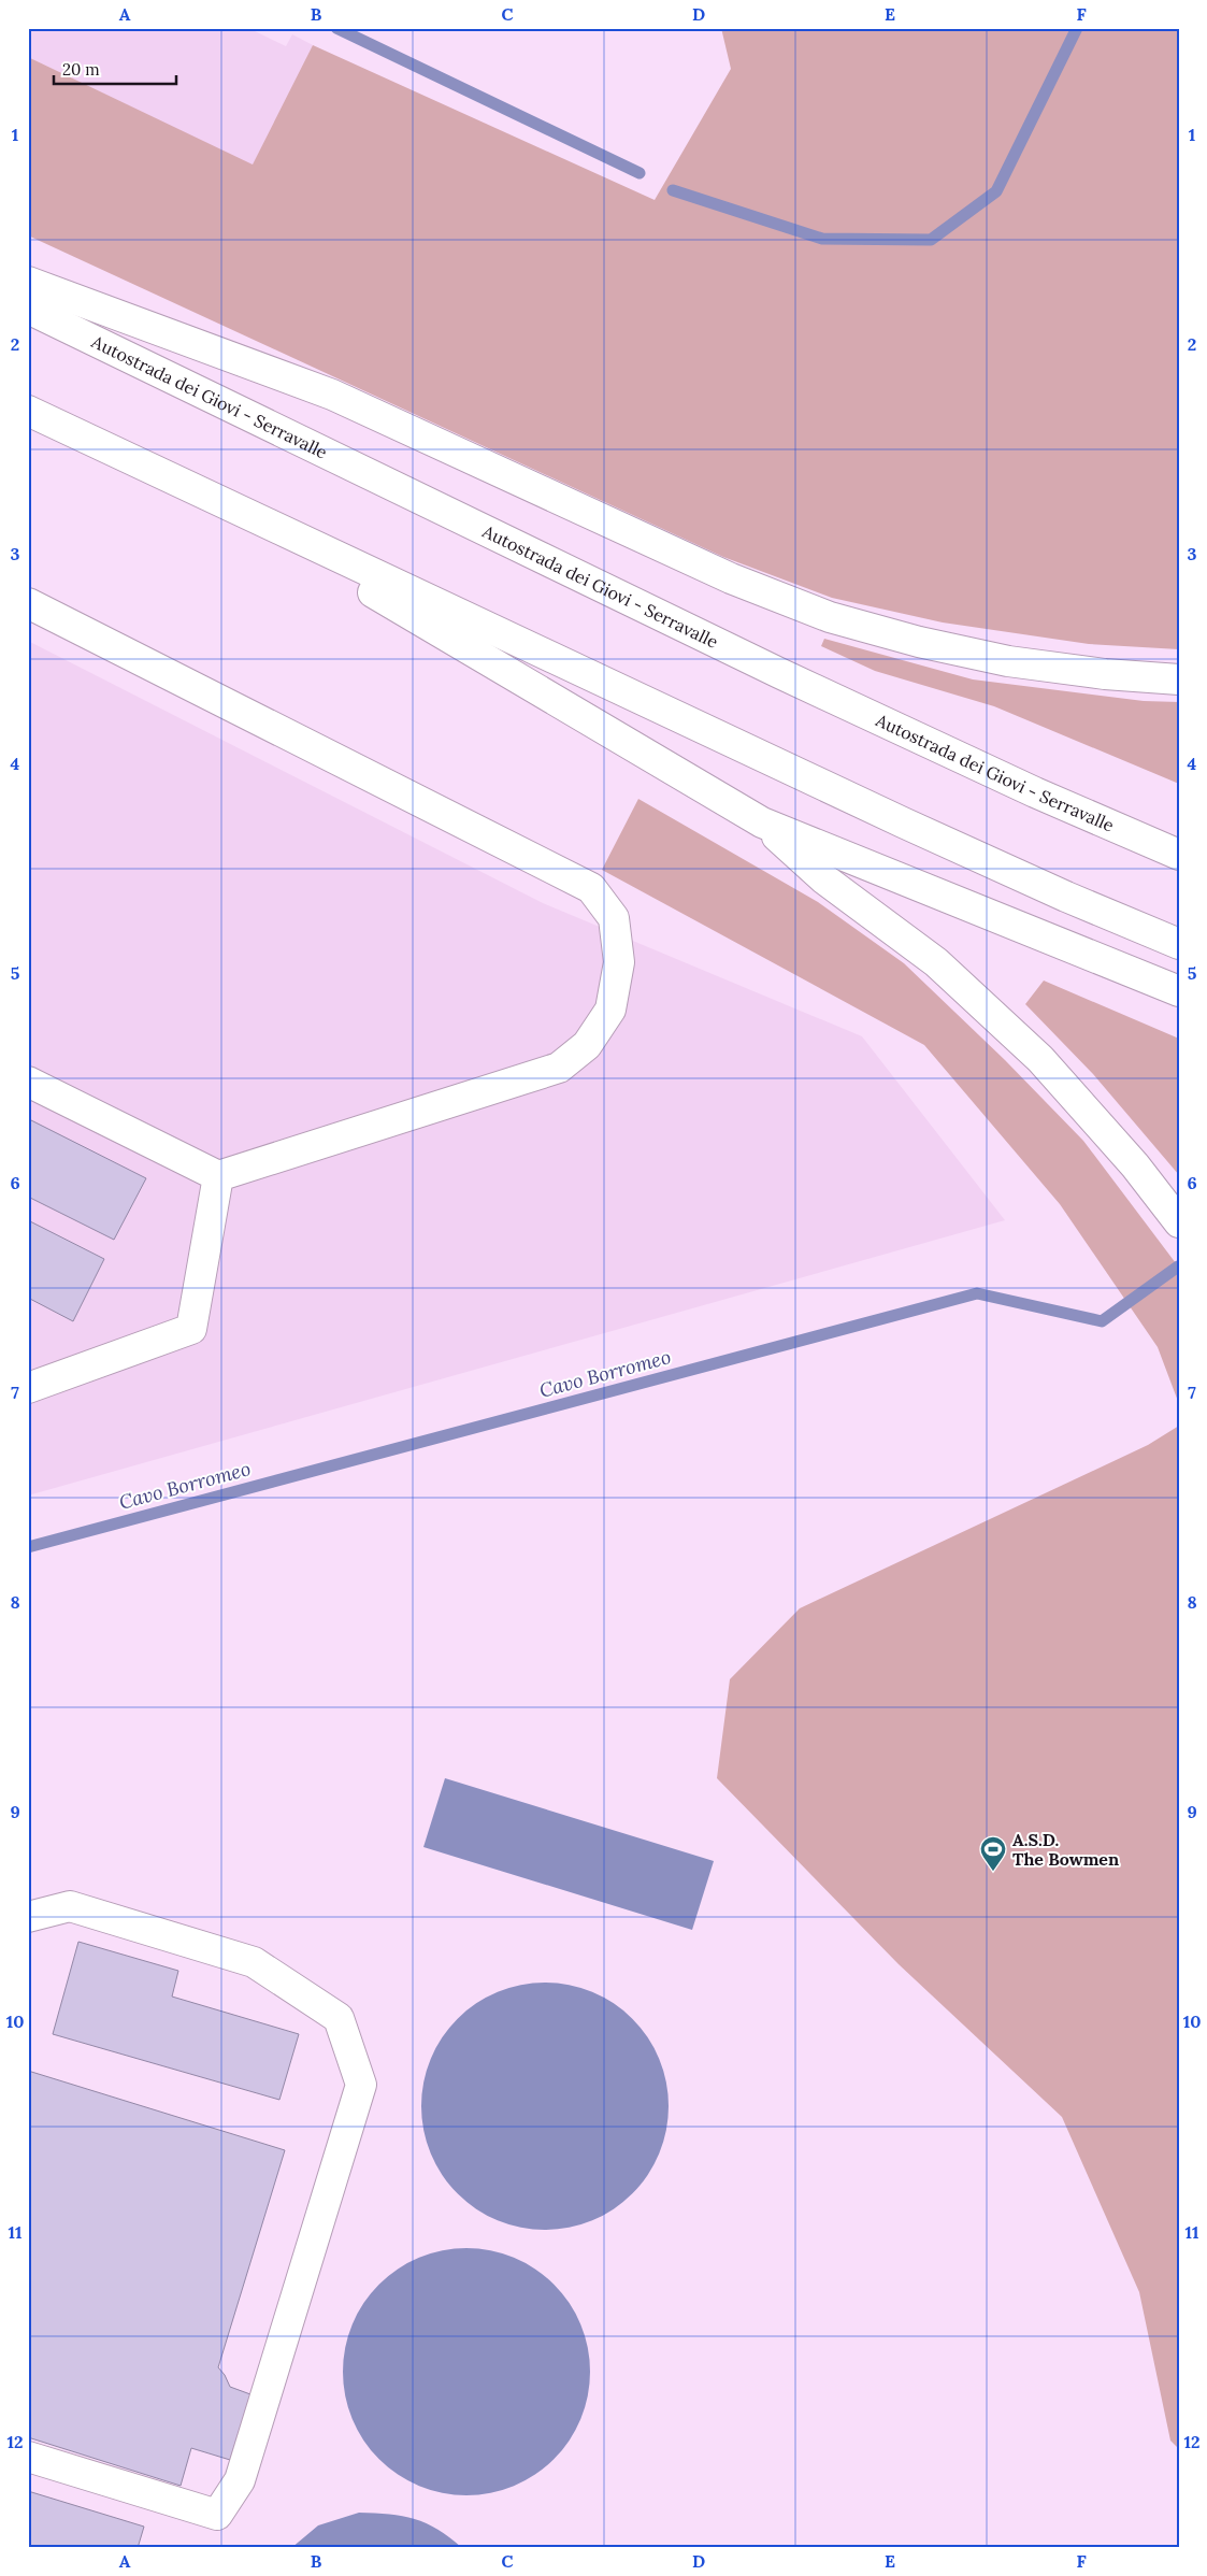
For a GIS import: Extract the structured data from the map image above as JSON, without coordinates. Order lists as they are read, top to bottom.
{
  "streets": {
    "main road": ["Autostrada dei Giovi - Serravalle"]
  },
  "water": ["Cavo Borromeo"],
  "places": {
    "sports": ["A.S.D. The Bowmen"]
  },
  "scale_bar": "20 m",
  "grid": {
    "columns": [
      "A",
      "B",
      "C",
      "D",
      "E",
      "F"
    ],
    "rows": [
      "1",
      "2",
      "3",
      "4",
      "5",
      "6",
      "7",
      "8",
      "9",
      "10",
      "11",
      "12"
    ]
  }
}
